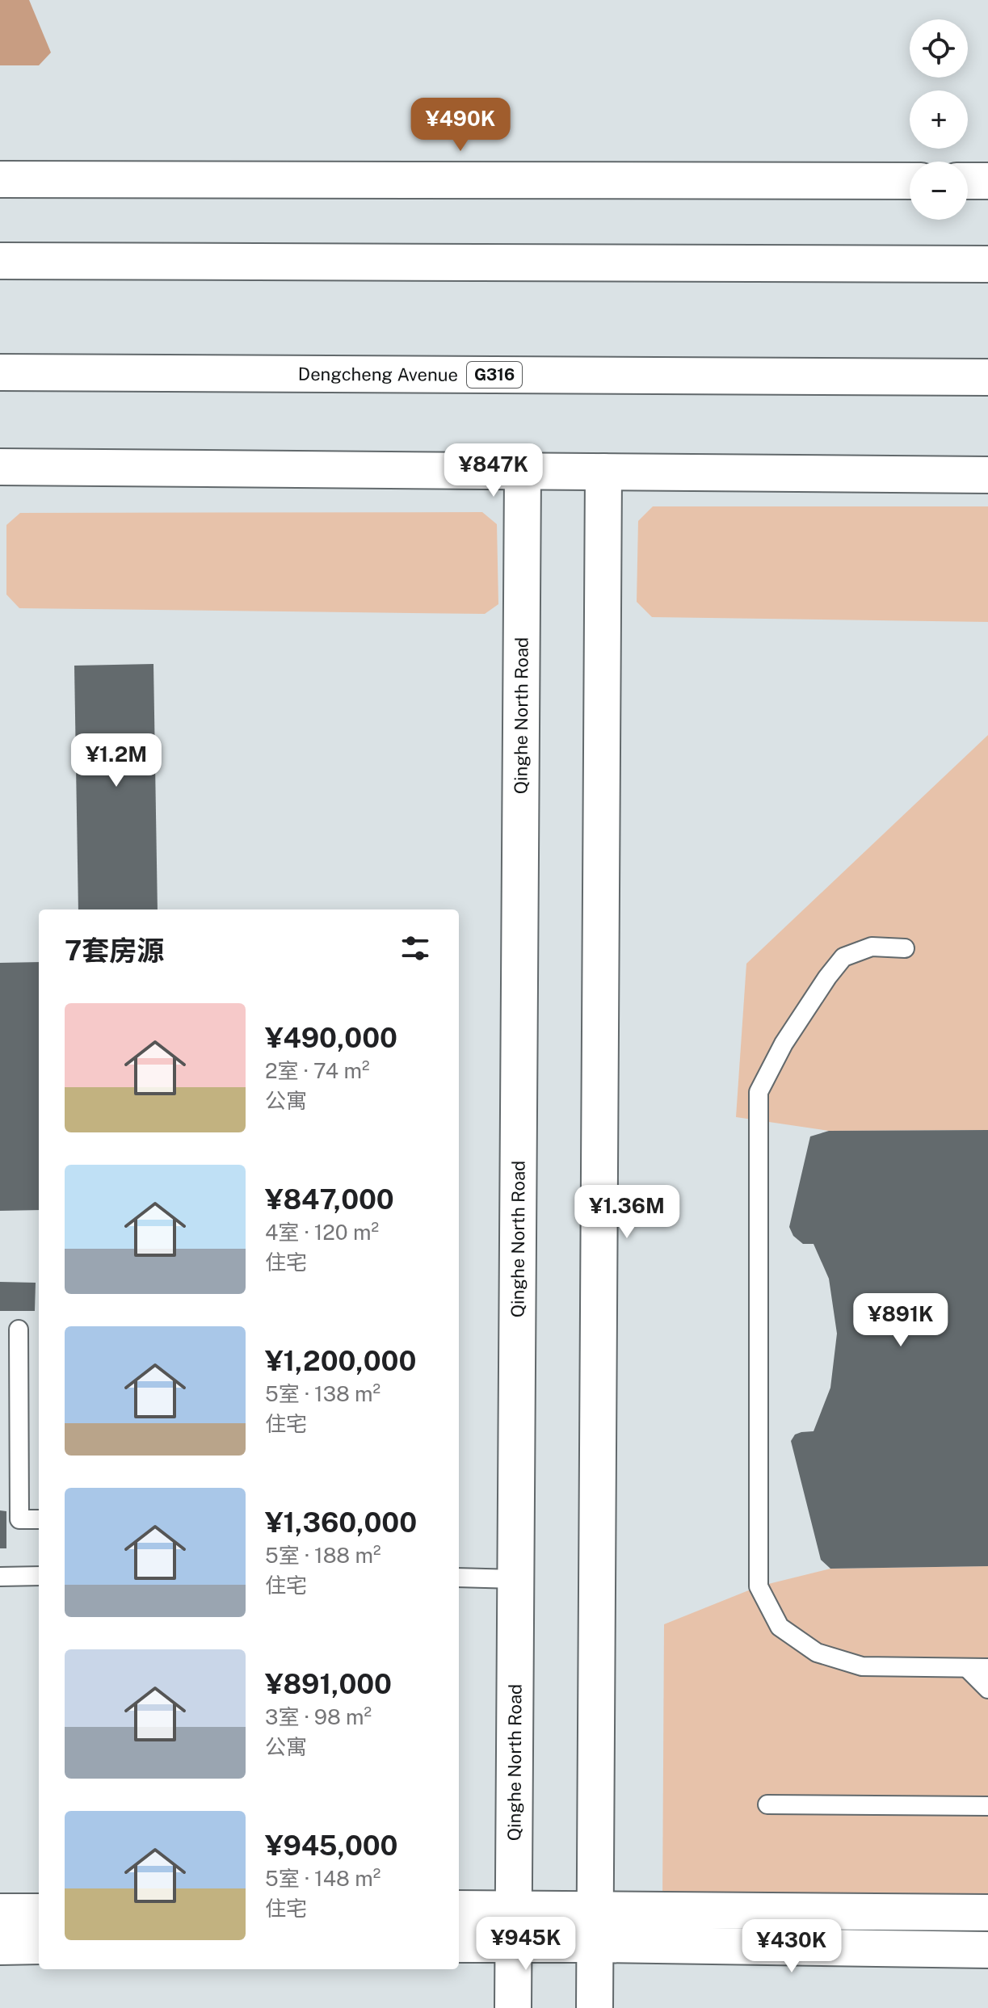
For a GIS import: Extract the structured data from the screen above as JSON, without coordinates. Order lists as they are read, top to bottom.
{
  "streets": {
    "main road": ["Dengcheng Avenue", "G316", "Qinghe North Road"]
  },
  "page": {
    "map_buttons": ["+", "−"],
    "price": [
      "¥490K",
      "¥847K",
      "¥1.2M",
      "¥1.36M",
      "¥891K",
      "¥945K",
      "¥430K"
    ],
    "heading": "7套房源",
    "list": [
      {
        "name": "¥490,000",
        "note": "2室 · 74 m² · 公寓"
      },
      {
        "name": "¥847,000",
        "note": "4室 · 120 m² · 住宅"
      },
      {
        "name": "¥1,200,000",
        "note": "5室 · 138 m² · 住宅"
      },
      {
        "name": "¥1,360,000",
        "note": "5室 · 188 m² · 住宅"
      },
      {
        "name": "¥891,000",
        "note": "3室 · 98 m² · 公寓"
      },
      {
        "name": "¥945,000",
        "note": "5室 · 148 m² · 住宅"
      }
    ]
  }
}
